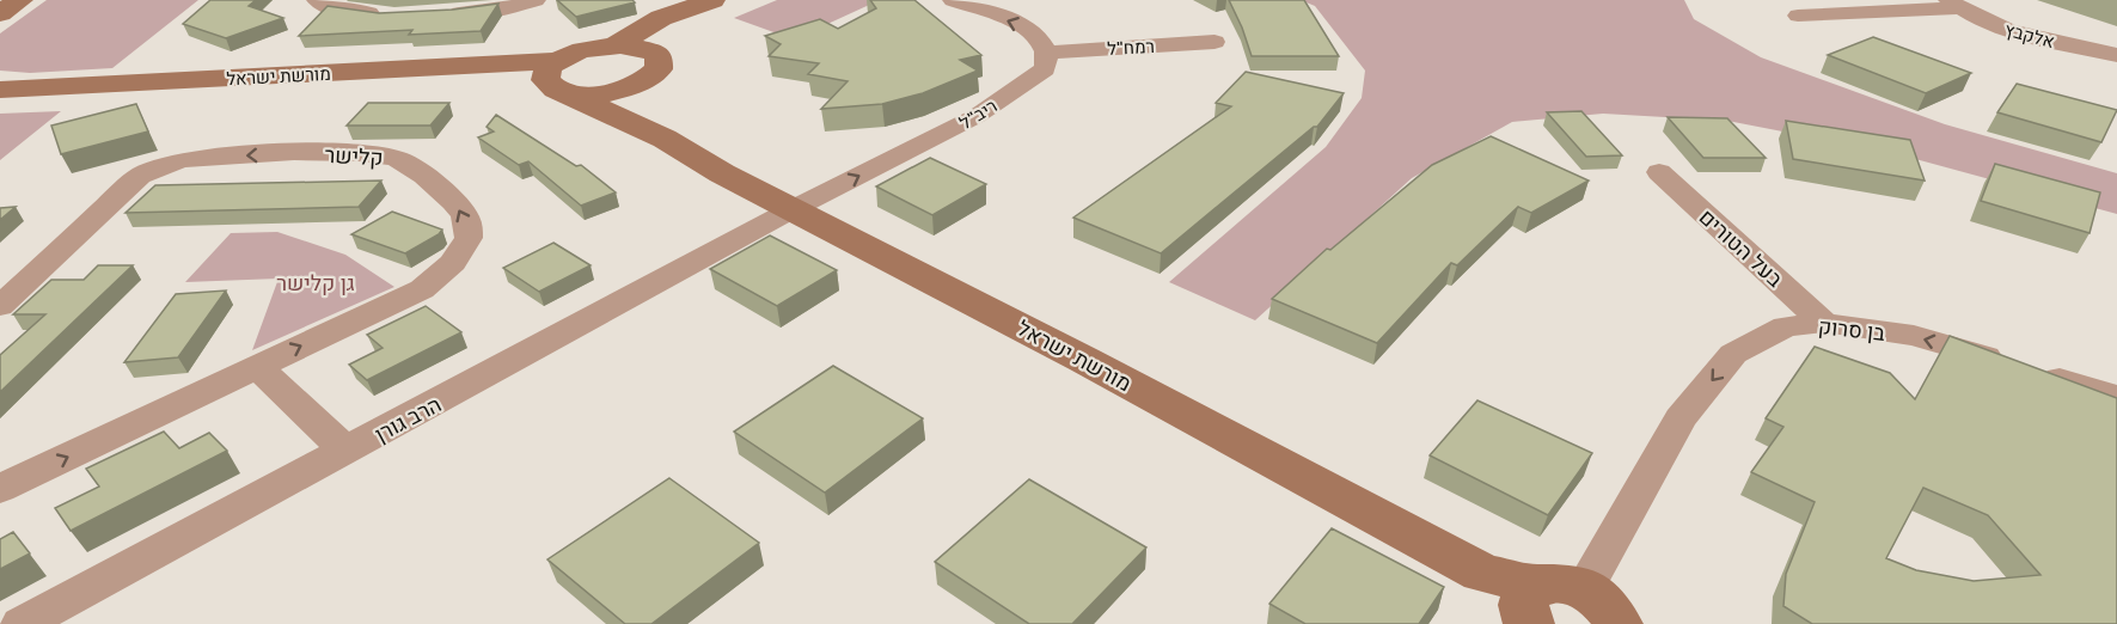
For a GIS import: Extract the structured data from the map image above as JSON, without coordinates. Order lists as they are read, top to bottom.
{
  "streets": {
    "street": [
      "אלקבץ",
      "רמח\"ל",
      "מורשת ישראל",
      "ריב\"ל",
      "קלישר",
      "בעל הטורים",
      "בן סרוק",
      "הרב גורן"
    ]
  },
  "crossings": [
    ["רמח\"ל", "ריב\"ל"],
    ["מורשת ישראל", "ריב\"ל"],
    ["מורשת ישראל", "הרב גורן"],
    ["ריב\"ל", "הרב גורן"],
    ["בעל הטורים", "בן סרוק"]
  ],
  "one_way": ["ריב\"ל", "בן סרוק"],
  "parks": ["גן קלישר"]
}
